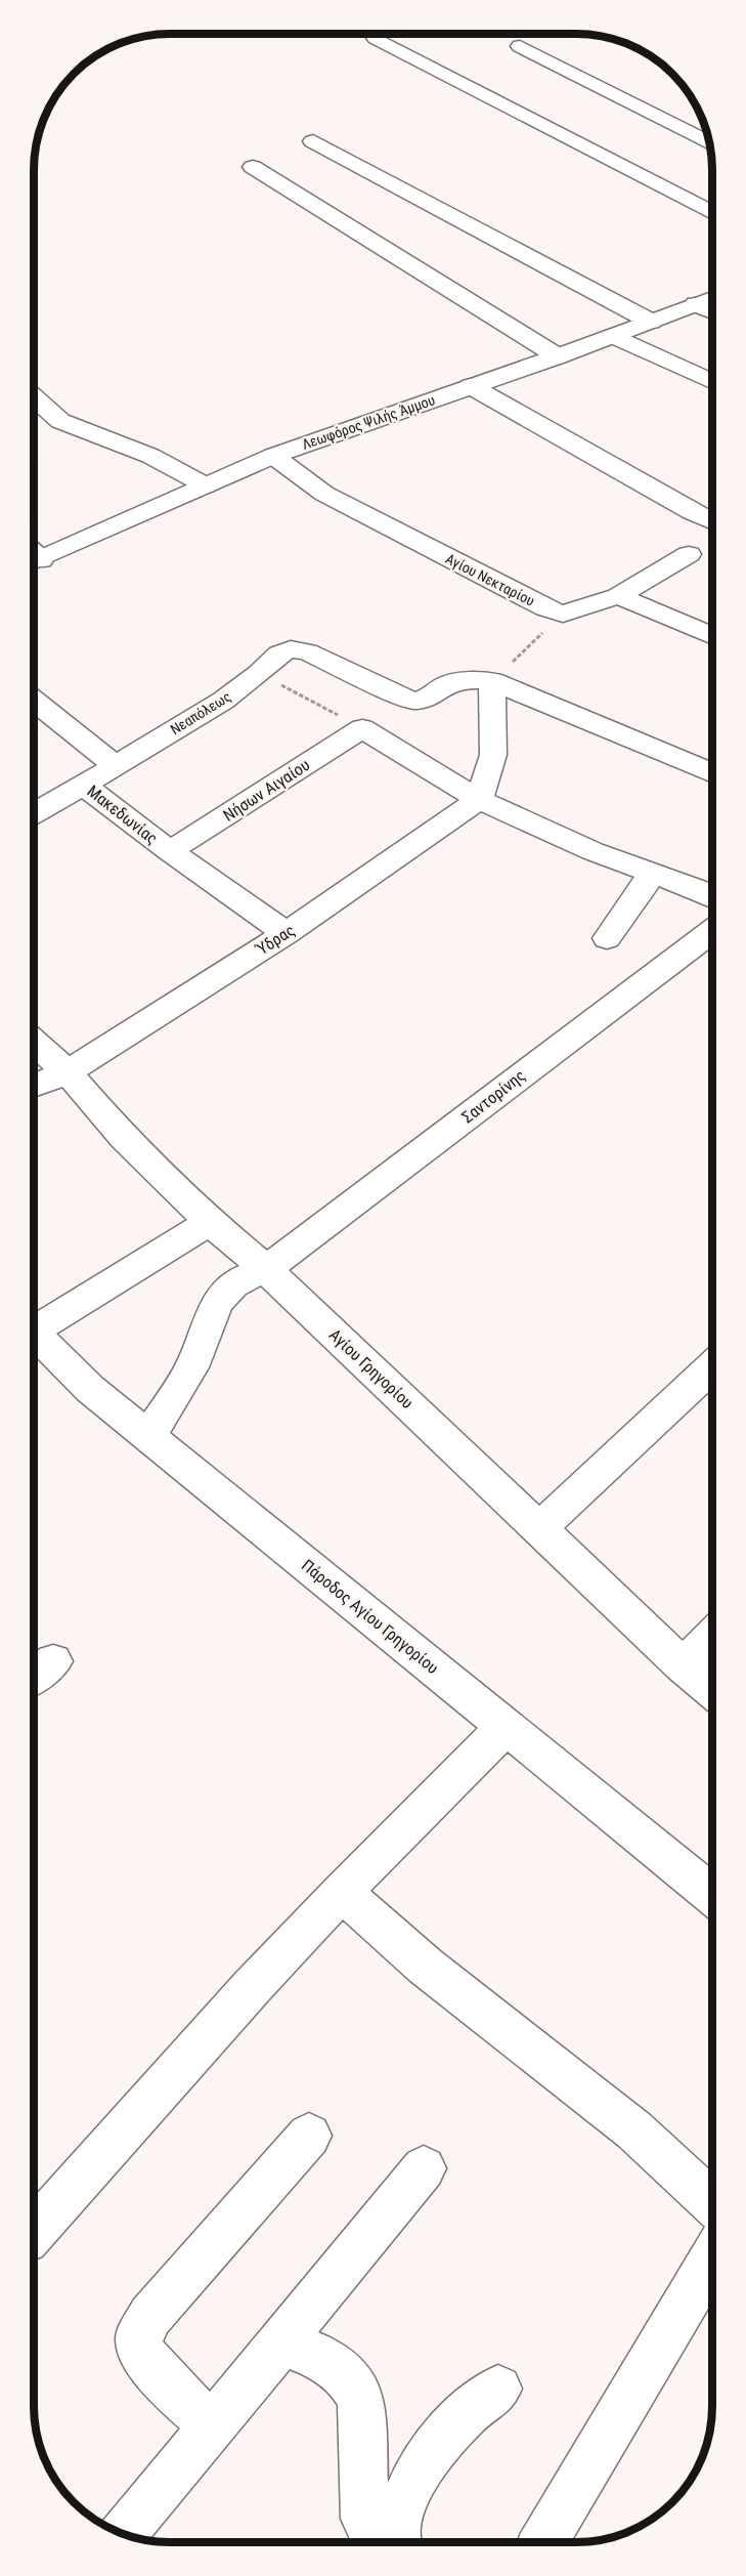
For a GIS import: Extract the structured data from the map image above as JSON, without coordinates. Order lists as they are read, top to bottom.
{
  "streets": {
    "street": [
      "Λεωφόρος Ψιλής Άμμου",
      "Αγίου Νεκταρίου",
      "Νεαπόλεως",
      "Νήσων Αιγαίου",
      "Μακεδωνίας",
      "Ύδρας",
      "Σαντορίνης",
      "Αγίου Γρηγορίου",
      "Πάροδος Αγίου Γρηγορίου"
    ]
  },
  "crossings": [
    ["Λεωφόρος Ψιλής Άμμου", "Αγίου Νεκταρίου"],
    ["Νεαπόλεως", "Μακεδωνίας"],
    ["Νήσων Αιγαίου", "Μακεδωνίας"],
    ["Μακεδωνίας", "Ύδρας"],
    ["Ύδρας", "Αγίου Γρηγορίου"],
    ["Σαντορίνης", "Αγίου Γρηγορίου"],
    ["Σαντορίνης", "Πάροδος Αγίου Γρηγορίου"]
  ]
}
